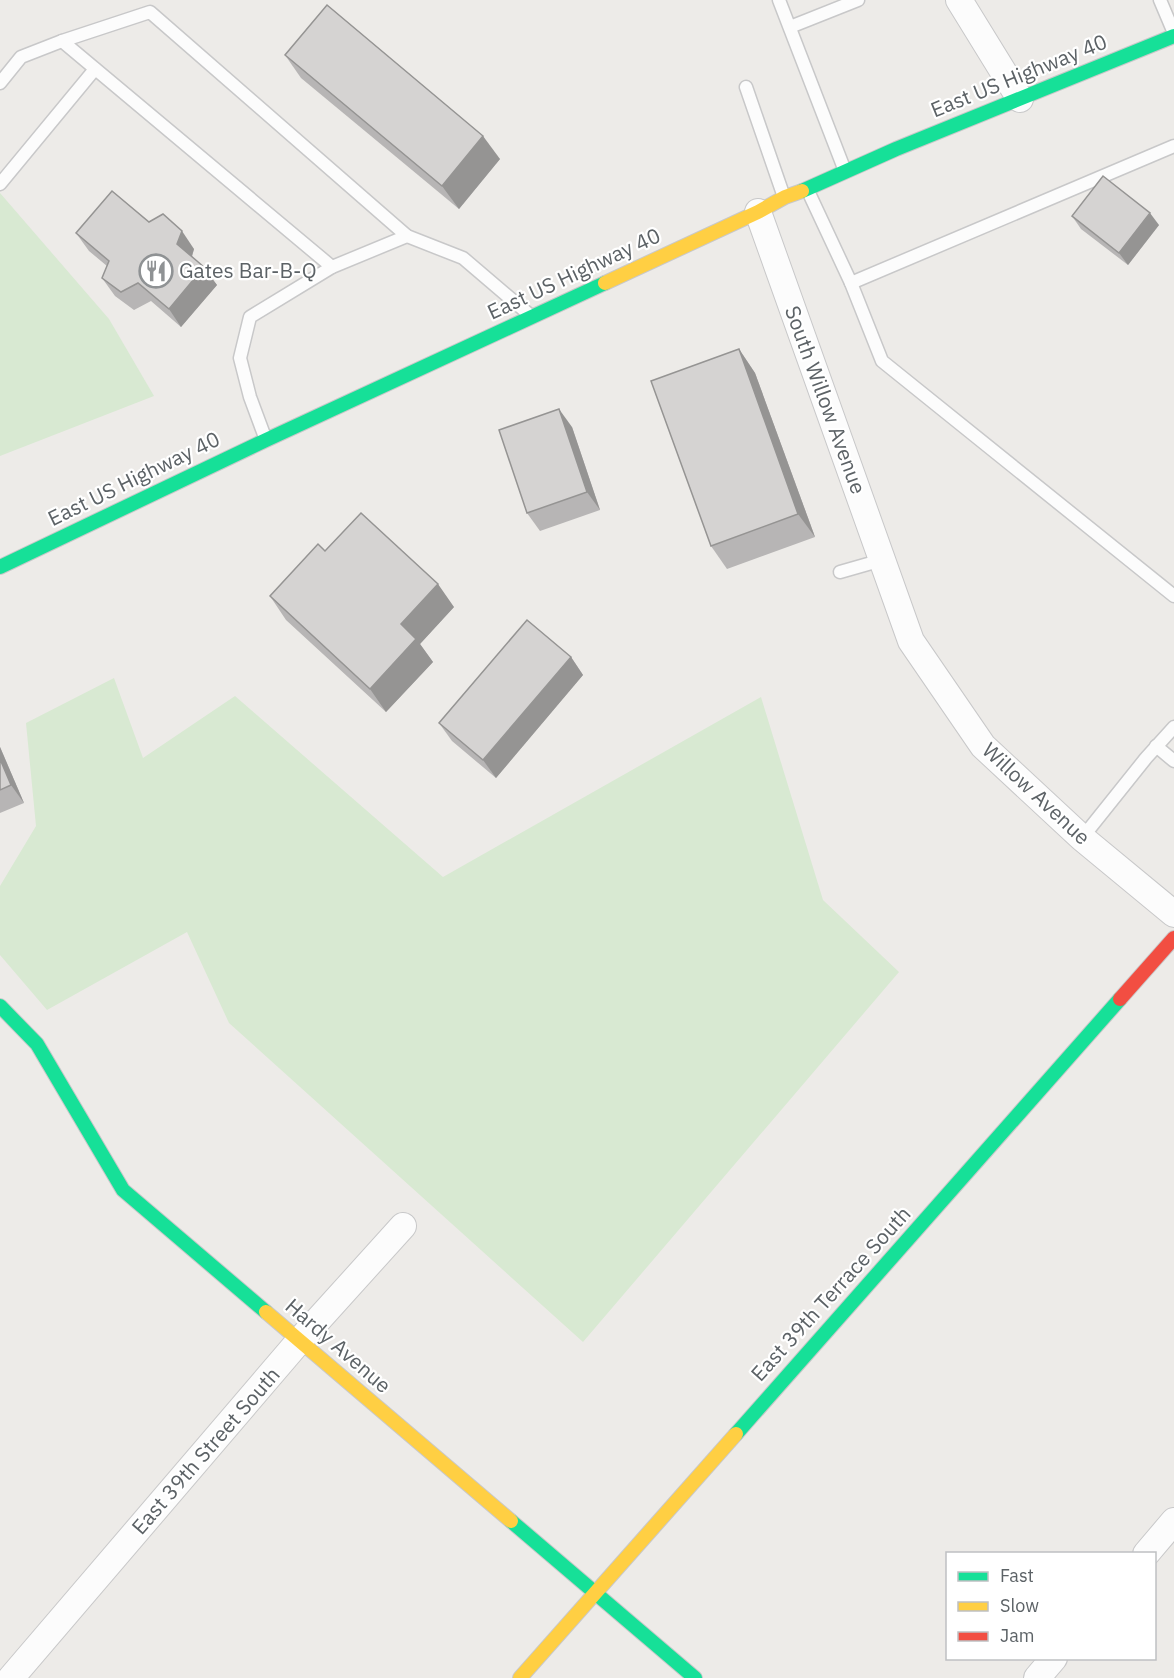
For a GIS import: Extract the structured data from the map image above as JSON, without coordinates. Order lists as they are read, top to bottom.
{
  "streets": {
    "street": [
      "East US Highway 40",
      "South Willow Avenue",
      "Willow Avenue",
      "East 39th Terrace South",
      "Hardy Avenue",
      "East 39th Street South"
    ]
  },
  "crossings": [
    ["East US Highway 40", "South Willow Avenue"],
    ["South Willow Avenue", "Willow Avenue"],
    ["East 39th Terrace South", "Hardy Avenue"],
    ["Hardy Avenue", "East 39th Street South"]
  ],
  "places": {
    "restaurant": ["Gates Bar-B-Q"]
  },
  "legend": ["Fast", "Slow", "Jam"]
}
